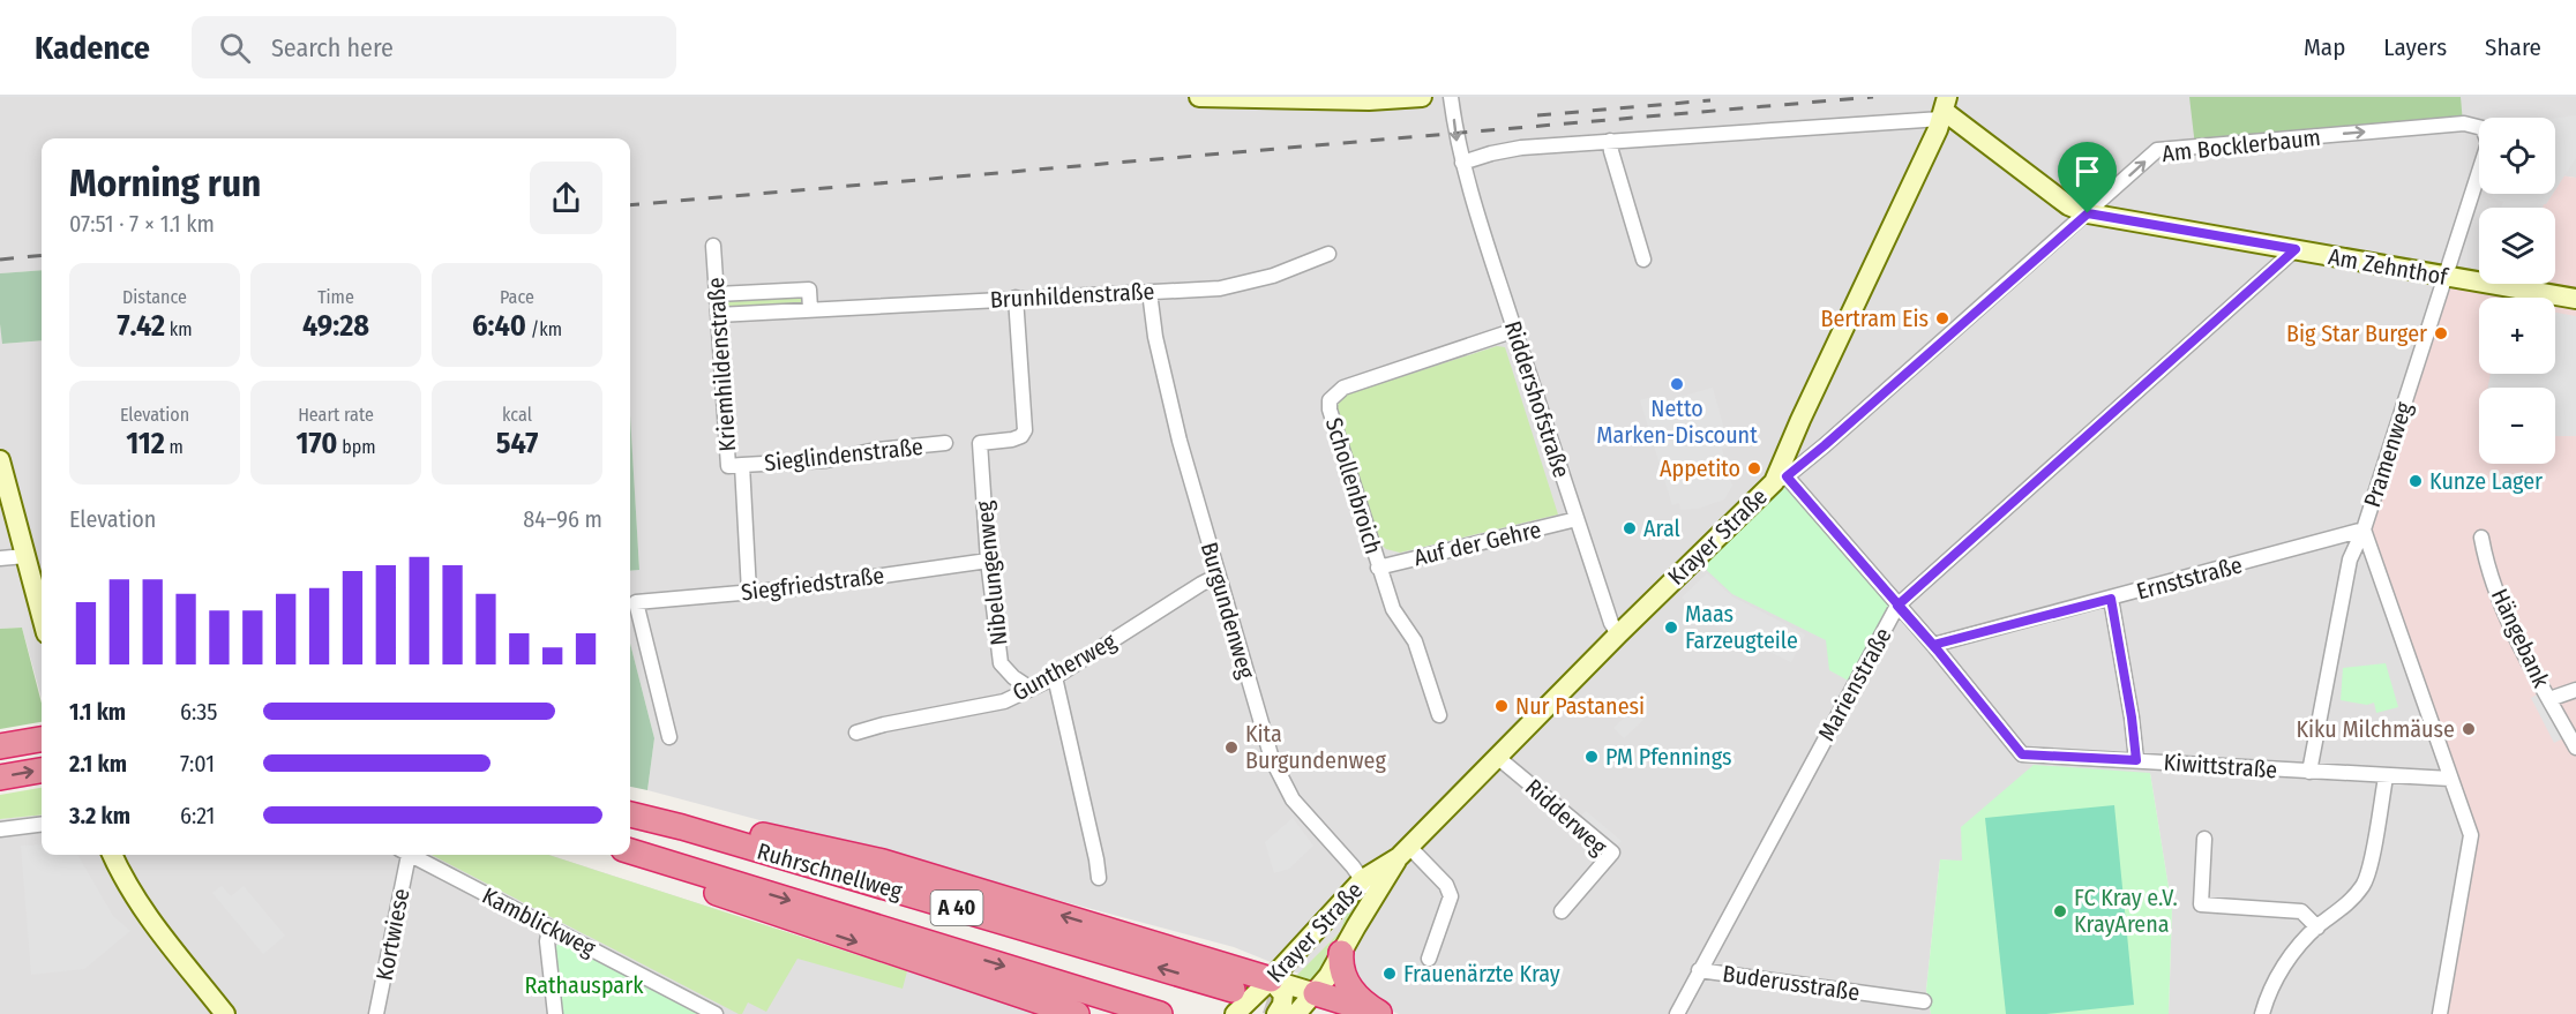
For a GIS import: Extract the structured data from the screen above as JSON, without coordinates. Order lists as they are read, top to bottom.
{
  "streets": {
    "highway": ["Ruhrschnellweg", "A 40"],
    "main road": ["Am Zehnthof", "Krayer Straße"],
    "street": [
      "Am Bocklerbaum",
      "Brunhildenstraße",
      "Kriemhildenstraße",
      "Riddershofstraße",
      "Sieglindenstraße",
      "Pramenweg",
      "Schollenbroich",
      "Auf der Gehre",
      "Nibelungenweg",
      "Ernststraße",
      "Siegfriedstraße",
      "Burgundenweg",
      "Hängebank",
      "Guntherweg",
      "Marienstraße",
      "Kiwittstraße",
      "Ridderweg",
      "Kamblickweg",
      "Kortwiese",
      "Buderusstraße"
    ]
  },
  "crossings": [
    ["Am Bocklerbaum", "Am Zehnthof"],
    ["Am Bocklerbaum", "Krayer Straße"],
    ["Am Bocklerbaum", "Kiwittstraße"],
    ["Am Zehnthof", "Pramenweg"],
    ["Am Zehnthof", "Krayer Straße"],
    ["Am Zehnthof", "Marienstraße"],
    ["Brunhildenstraße", "Kriemhildenstraße"],
    ["Brunhildenstraße", "Nibelungenweg"],
    ["Brunhildenstraße", "Burgundenweg"],
    ["Kriemhildenstraße", "Sieglindenstraße"],
    ["Kriemhildenstraße", "Siegfriedstraße"],
    ["Riddershofstraße", "Schollenbroich"],
    ["Riddershofstraße", "Krayer Straße"],
    ["Riddershofstraße", "Auf der Gehre"],
    ["Pramenweg", "Ernststraße"],
    ["Pramenweg", "Kiwittstraße"],
    ["Schollenbroich", "Auf der Gehre"],
    ["Krayer Straße", "Burgundenweg"],
    ["Krayer Straße", "Kiwittstraße"],
    ["Krayer Straße", "Ridderweg"],
    ["Nibelungenweg", "Siegfriedstraße"],
    ["Nibelungenweg", "Guntherweg"],
    ["Ernststraße", "Kiwittstraße"],
    ["Burgundenweg", "Guntherweg"],
    ["Marienstraße", "Kiwittstraße"],
    ["Marienstraße", "Buderusstraße"]
  ],
  "one_way": ["Am Bocklerbaum"],
  "parks": ["Rathauspark"],
  "places": [
    "Bertram Eis",
    "Big Star Burger",
    "Netto Marken-Discount",
    "Appetito",
    "Kunze Lager",
    "Aral",
    "Maas Farzeugteile",
    "Nur Pastanesi",
    "Kiku Milchmäuse",
    "Kita Burgundenweg",
    "PM Pfennings",
    "FC Kray e.V. KrayArena",
    "Frauenärzte Kray"
  ],
  "page": {
    "header": "Kadence",
    "search": "Search here",
    "nav": ["Map", "Layers", "Share"],
    "map_buttons": ["+", "−"],
    "heading": ["Morning run", "07:51 · 7 × 1.1 km"],
    "stats": [
      ["Distance", "7.42 km"],
      ["Time", "49:28"],
      ["Pace", "6:40 /km"],
      ["Elevation", "112 m"],
      ["Heart rate", "170 bpm"],
      ["kcal", "547"]
    ],
    "chart": ["Elevation", "84–96 m"],
    "list": [
      {
        "name": "1.1 km",
        "note": "6:35"
      },
      {
        "name": "2.1 km",
        "note": "7:01"
      },
      {
        "name": "3.2 km",
        "note": "6:21"
      }
    ]
  }
}
